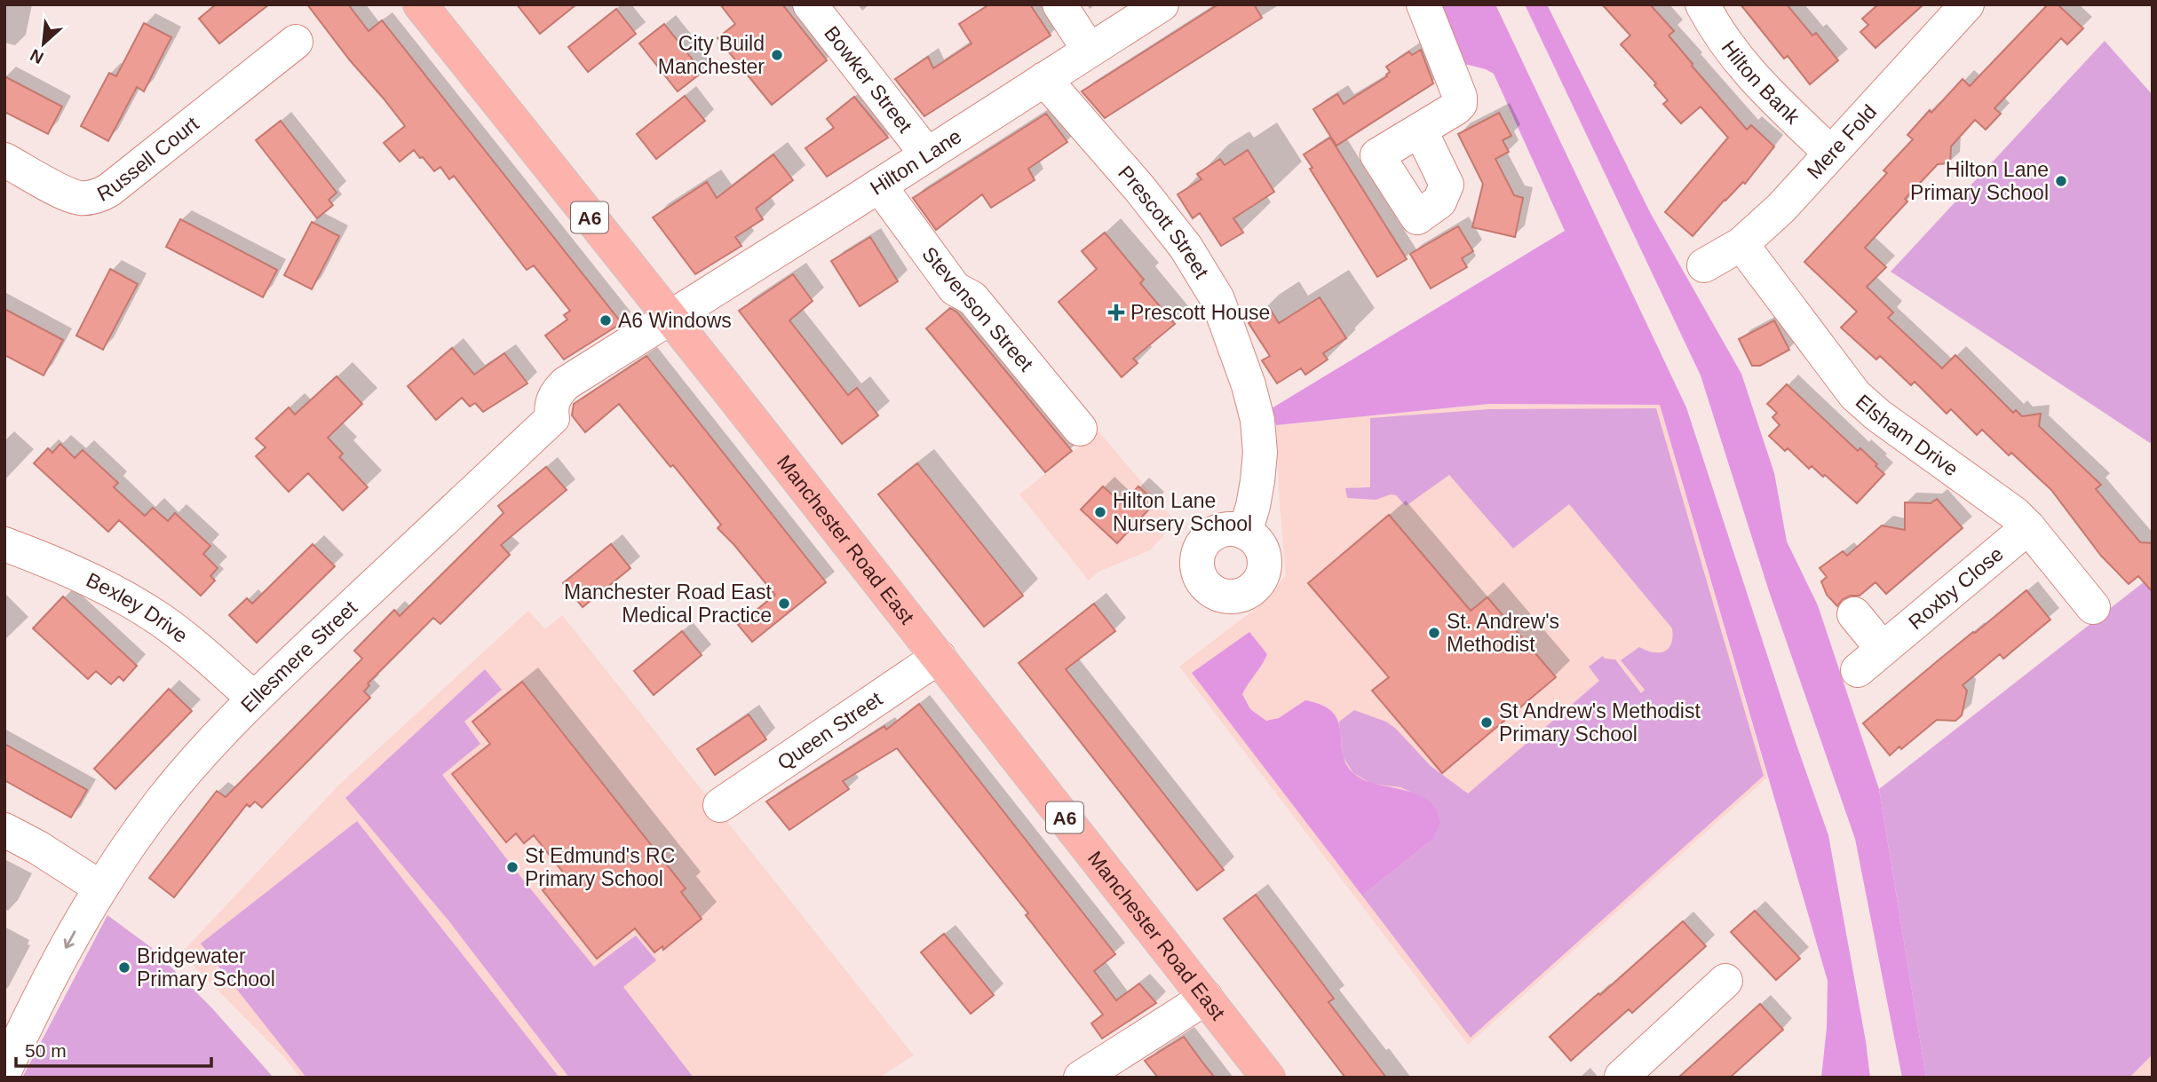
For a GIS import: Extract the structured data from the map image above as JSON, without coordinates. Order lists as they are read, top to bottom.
{
  "streets": {
    "main road": ["A6", "Manchester Road East"],
    "street": [
      "Bowker Street",
      "Hilton Bank",
      "Mere Fold",
      "Russell Court",
      "Hilton Lane",
      "Prescott Street",
      "Stevenson Street",
      "Elsham Drive",
      "Roxby Close",
      "Bexley Drive",
      "Ellesmere Street",
      "Queen Street"
    ]
  },
  "crossings": [
    ["Bowker Street", "Hilton Lane"],
    ["Hilton Bank", "Mere Fold"],
    ["Mere Fold", "Elsham Drive"],
    ["Hilton Lane", "Prescott Street"],
    ["Hilton Lane", "Stevenson Street"],
    ["Hilton Lane", "Manchester Road East"],
    ["Hilton Lane", "Ellesmere Street"],
    ["Elsham Drive", "Roxby Close"],
    ["Manchester Road East", "Ellesmere Street"],
    ["Manchester Road East", "Queen Street"],
    ["Bexley Drive", "Ellesmere Street"]
  ],
  "places": {
    "other": [
      "City Build Manchester",
      "Hilton Lane Primary School",
      "A6 Windows",
      "Hilton Lane Nursery School",
      "Manchester Road East Medical Practice",
      "St. Andrew's Methodist",
      "St Andrew's Methodist Primary School",
      "St Edmund's RC Primary School",
      "Bridgewater Primary School"
    ],
    "health": ["Prescott House"]
  },
  "scale_bar": "50 m",
  "north": "bottom left"
}
